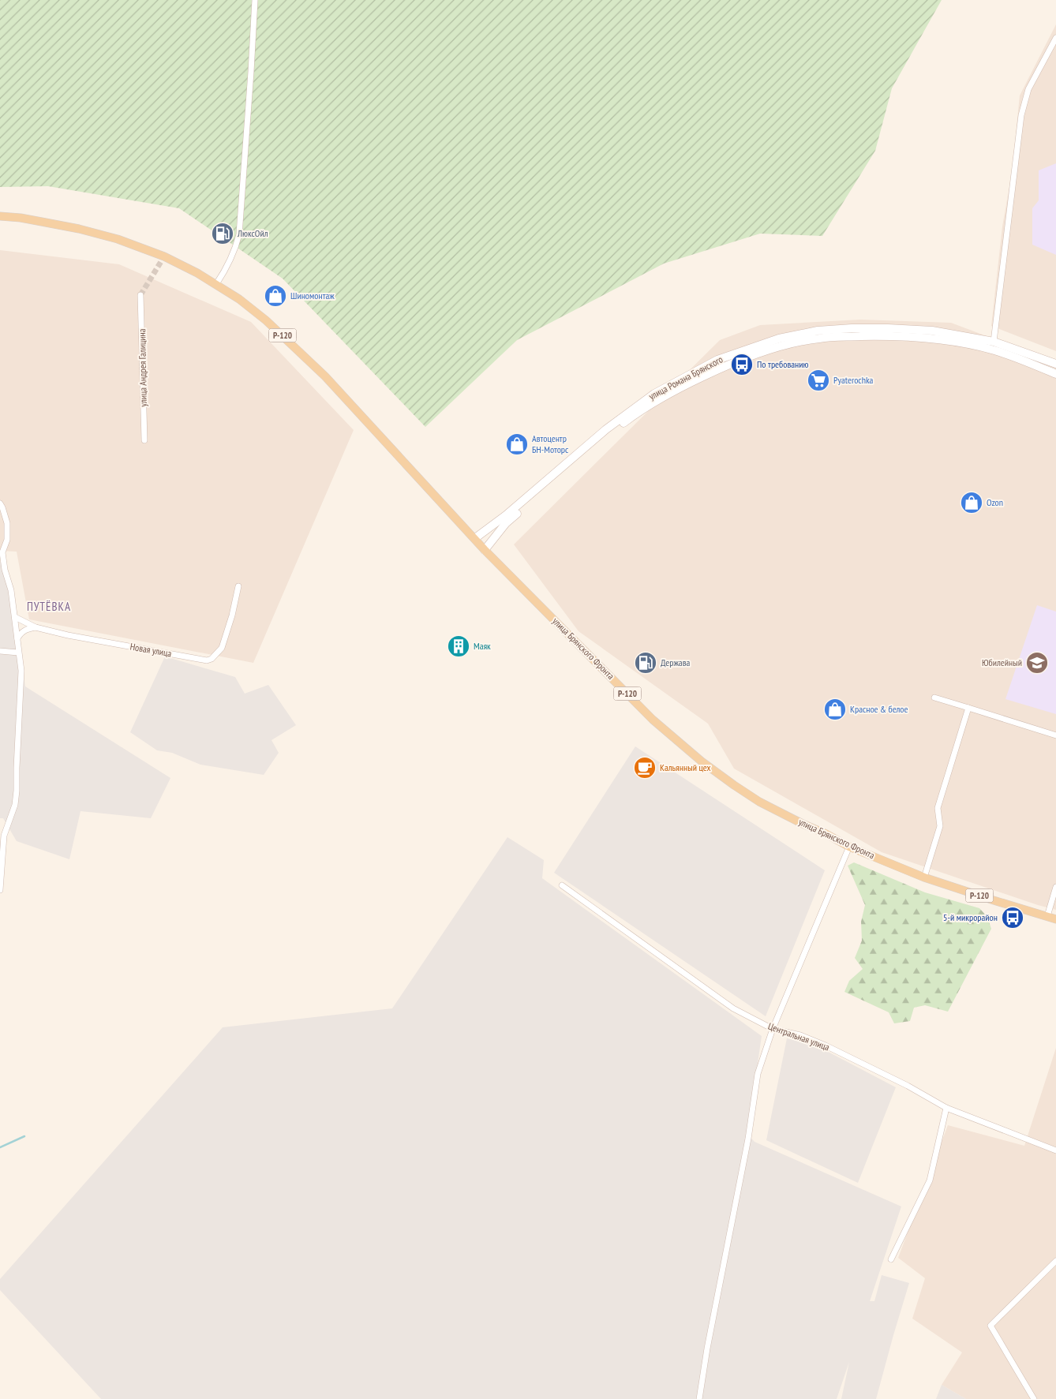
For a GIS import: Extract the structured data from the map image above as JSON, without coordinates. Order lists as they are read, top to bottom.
{
  "streets": {
    "main road": ["Р-120", "улица Романа Брянского", "улица Брянского Фронта"],
    "street": ["улица Андрея Галицина", "Новая улица", "Центральная улица"]
  },
  "crossings": [
    ["Р-120", "улица Романа Брянского"],
    ["Р-120", "улица Брянского Фронта"],
    ["улица Романа Брянского", "улица Брянского Фронта"]
  ],
  "districts": ["ПУТЁВКА"],
  "places": {
    "fuel station": ["ЛюксОйл", "Держава"],
    "shop": [
      "Шиномонтаж",
      "Автоцентр БН-Моторс",
      "Ozon",
      "Красное & белое"
    ],
    "bus stop": ["По требованию", "5-й микрорайон"],
    "supermarket": ["Pyaterochka"],
    "building": ["Маяк"],
    "school or university": ["Юбилейный"],
    "cafe": ["Кальянный цех"]
  }
}
